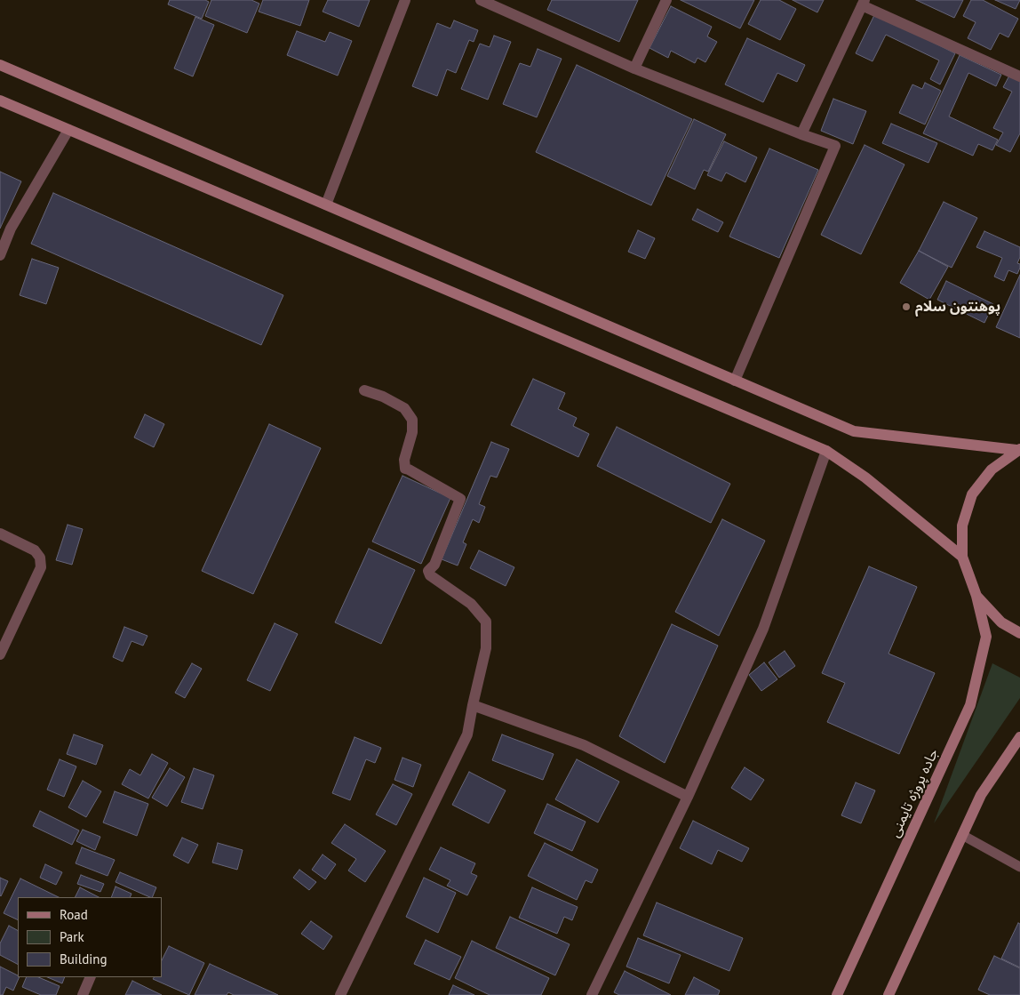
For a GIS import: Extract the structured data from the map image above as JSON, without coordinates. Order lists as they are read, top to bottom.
{
  "streets": {
    "main road": ["جاده پروژه تایمنی"]
  },
  "places": ["پوهنتون سلام"],
  "legend": ["Road", "Park", "Building"]
}
